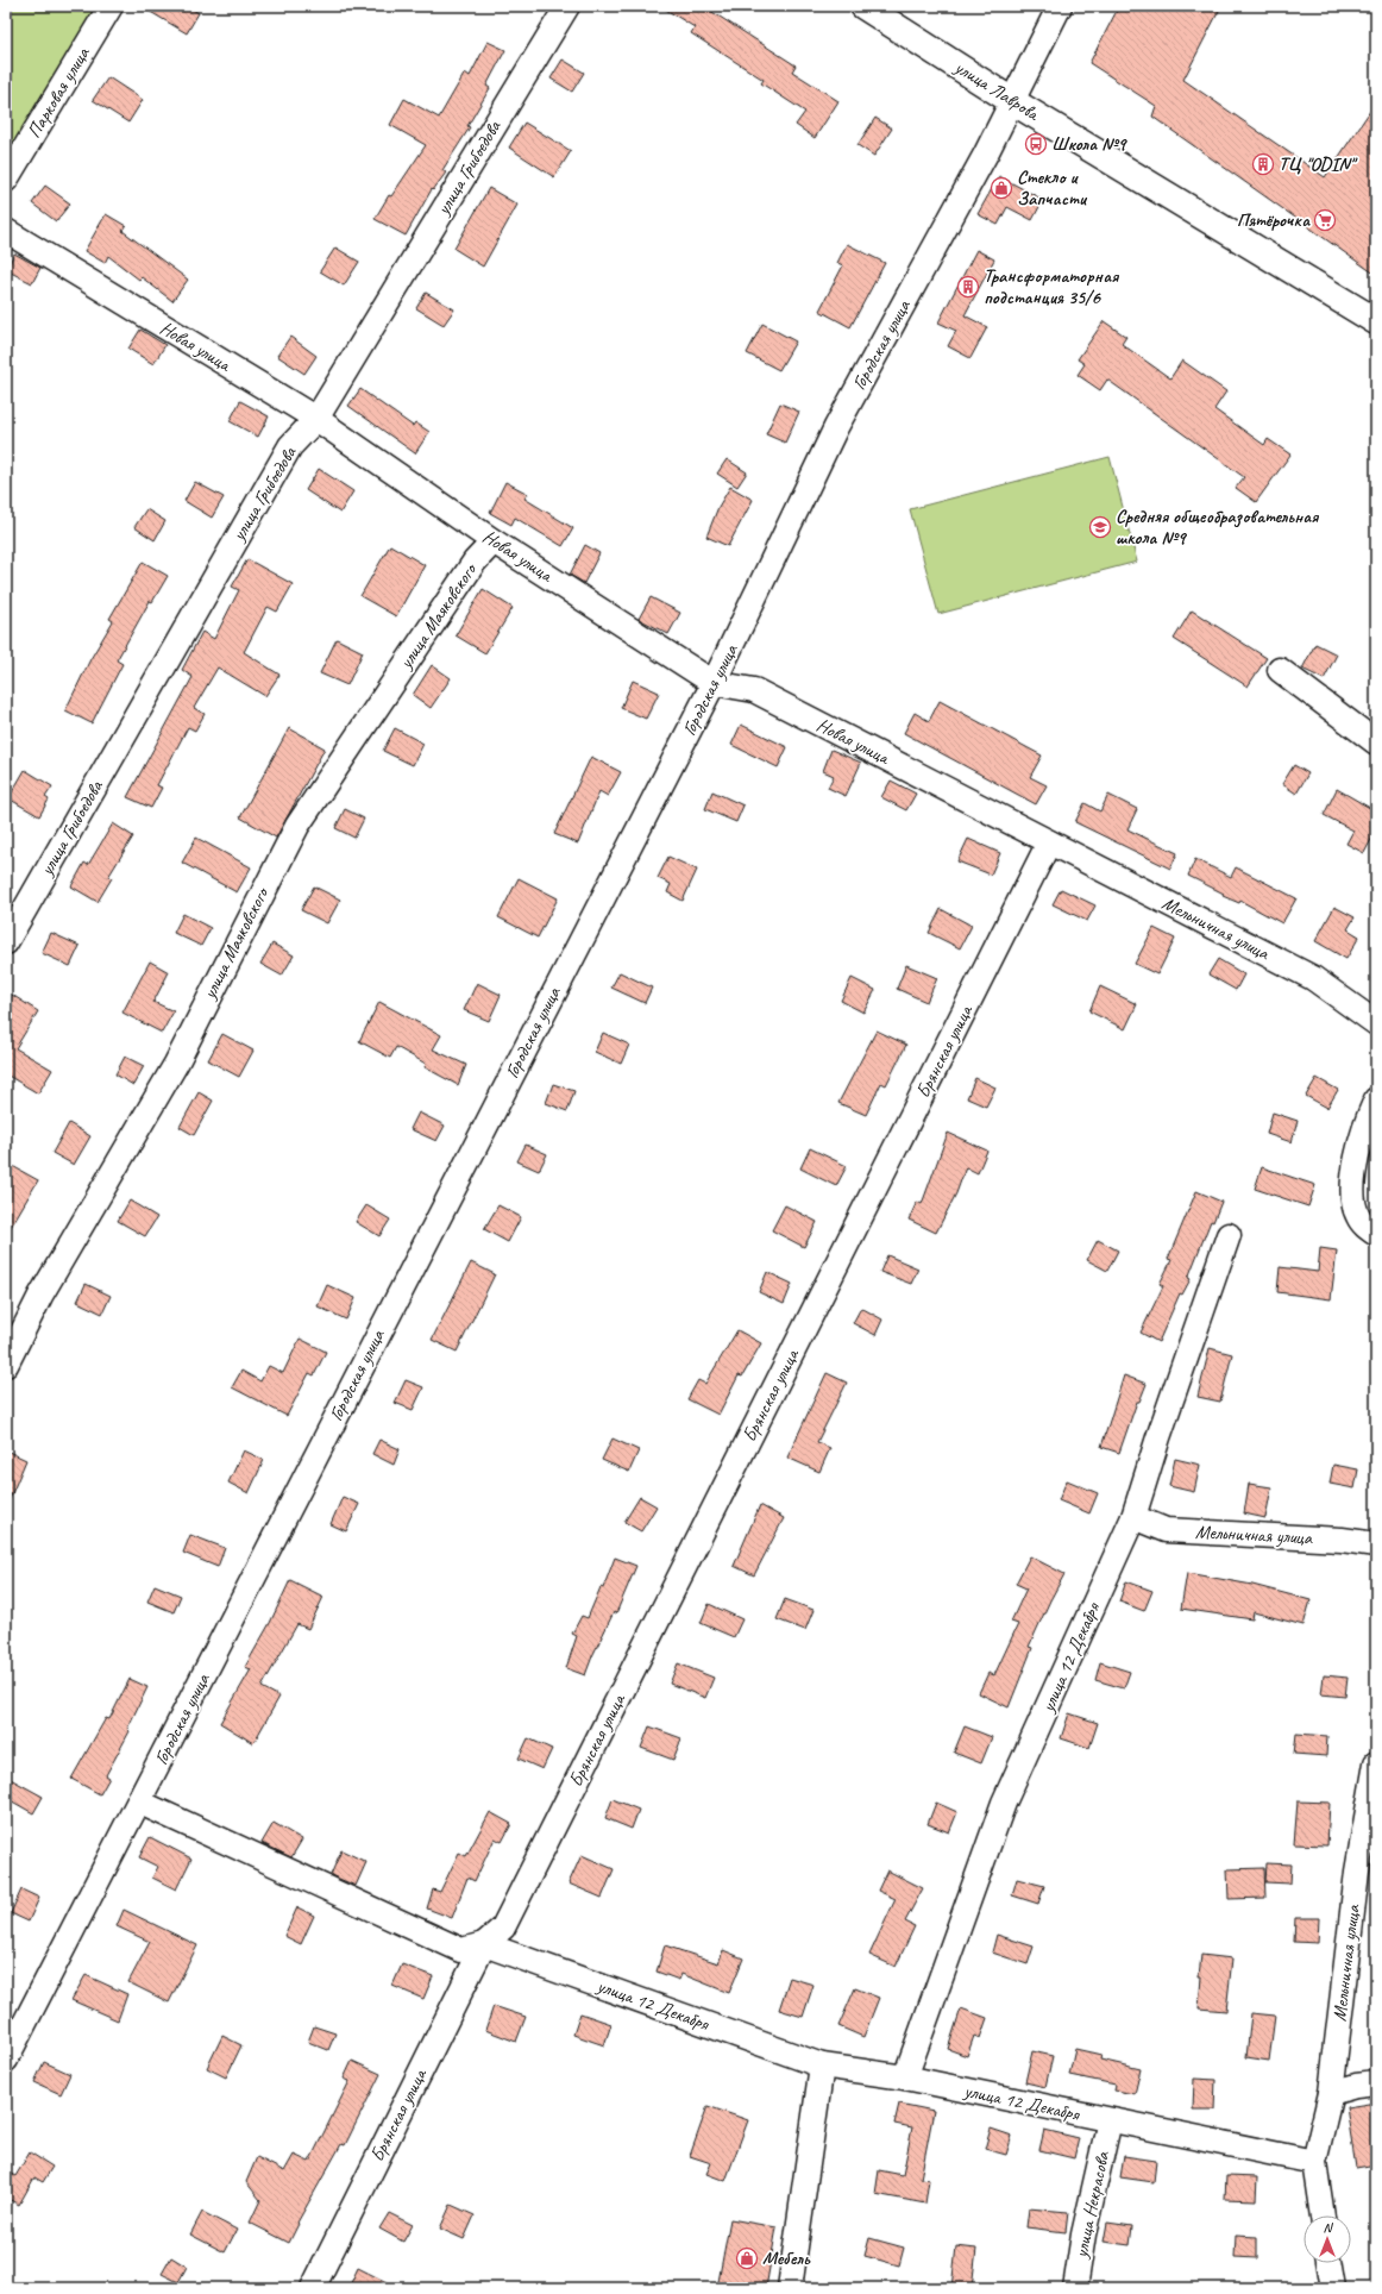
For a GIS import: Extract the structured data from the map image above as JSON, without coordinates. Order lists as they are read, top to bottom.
{
  "streets": {
    "main road": ["улица Лаврова"],
    "street": [
      "Парковая улица",
      "улица Грибоедова",
      "Городская улица",
      "Новая улица",
      "улица Маяковского",
      "Мельничная улица",
      "Брянская улица",
      "улица 12 Декабря",
      "улица Некрасова"
    ]
  },
  "crossings": [
    ["улица Лаврова", "Городская улица"],
    ["улица Грибоедова", "Новая улица"],
    ["Городская улица", "Новая улица"],
    ["Городская улица", "Брянская улица"],
    ["Новая улица", "улица Маяковского"],
    ["Новая улица", "Мельничная улица"],
    ["Новая улица", "Брянская улица"],
    ["Мельничная улица", "Брянская улица"],
    ["Мельничная улица", "улица 12 Декабря"],
    ["Брянская улица", "улица 12 Декабря"],
    ["улица 12 Декабря", "улица Некрасова"]
  ],
  "places": {
    "bus stop": ["Школа №9"],
    "building": ["ТЦ \"ODIN\"", "Трансформаторная подстанция 35/6"],
    "shop": ["Стекло и Запчасти", "Мебель"],
    "supermarket": ["Пятёрочка"],
    "school or university": ["Средняя общеобразовательная школа №9"]
  },
  "north": "top"
}
